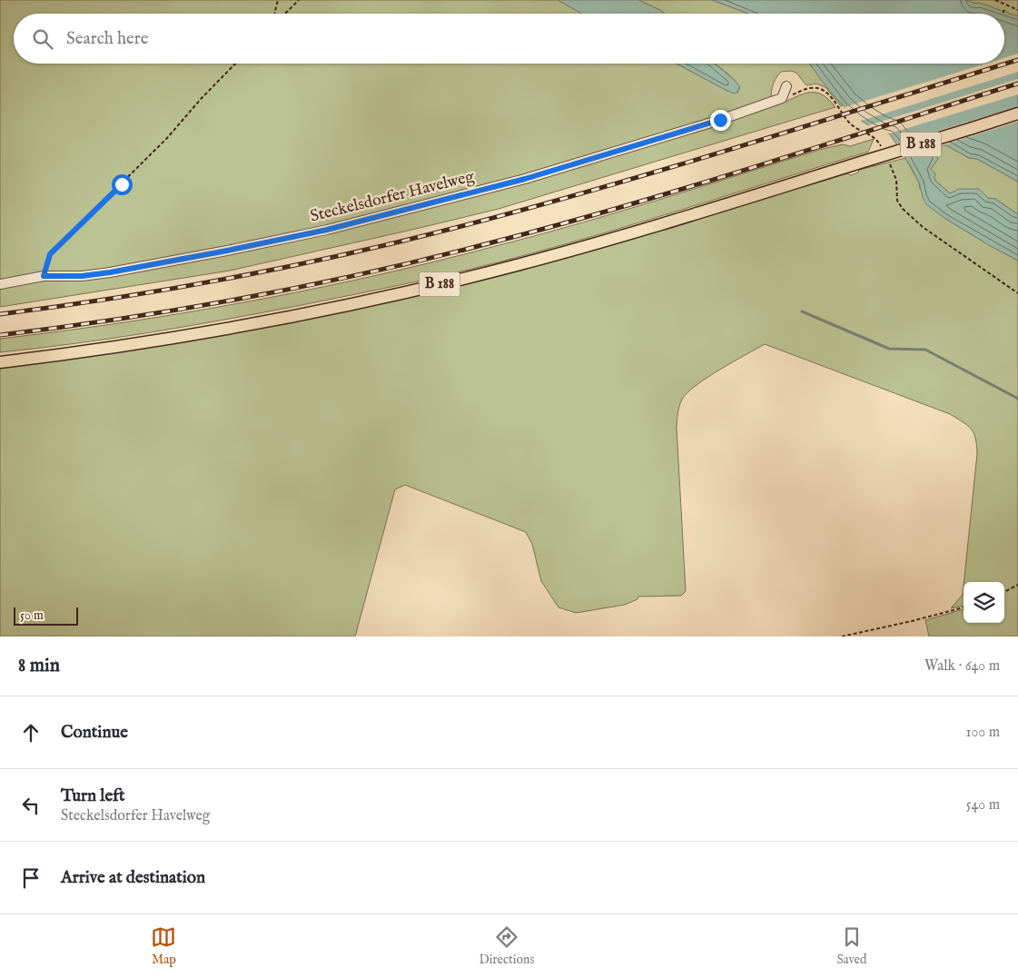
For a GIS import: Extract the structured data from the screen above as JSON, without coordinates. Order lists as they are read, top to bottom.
{
  "streets": {
    "main road": ["B 188"],
    "street": ["Steckelsdorfer Havelweg"]
  },
  "scale_bar": "50 m",
  "page": {
    "search": "Search here",
    "scale": "50 m",
    "heading": ["8 min", "Walk · 640 m"],
    "list": [
      ["Continue", "100 m"],
      ["Turn left", "Steckelsdorfer Havelweg", "540 m"],
      "Arrive at destination"
    ],
    "nav": ["Map", "Directions", "Saved"]
  }
}
